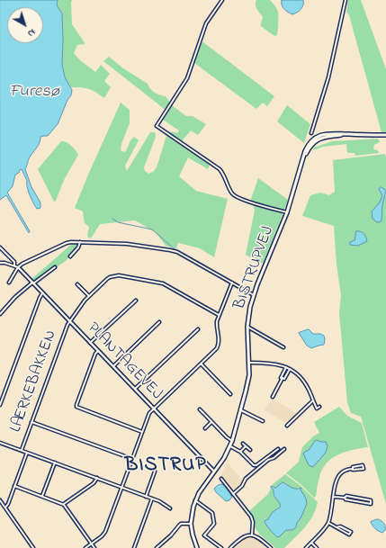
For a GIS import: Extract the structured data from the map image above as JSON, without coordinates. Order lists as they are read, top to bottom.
{
  "streets": {
    "main road": ["BISTRUPVEJ"],
    "street": ["PLANTAGEVEJ", "LÆRKEBAKKEN"]
  },
  "crossings": [
    ["BISTRUPVEJ", "PLANTAGEVEJ"],
    ["PLANTAGEVEJ", "LÆRKEBAKKEN"]
  ],
  "districts": ["BISTRUP"],
  "water": ["Furesø"],
  "north": "bottom right"
}
